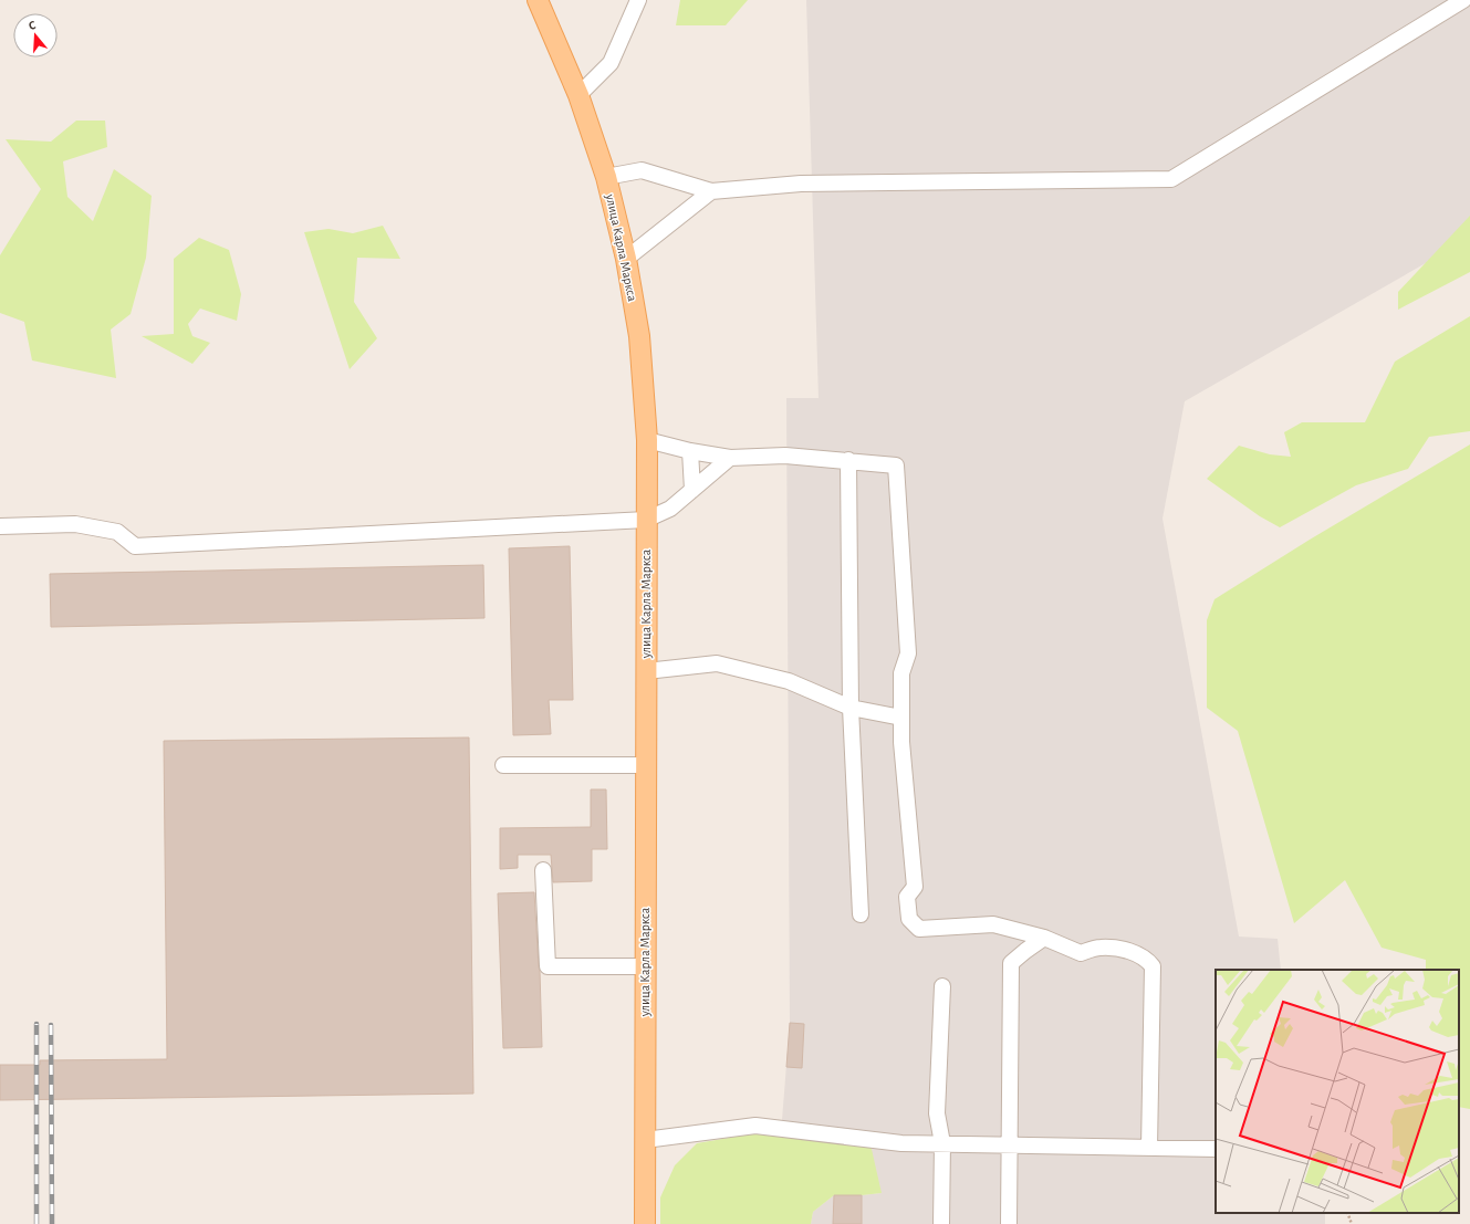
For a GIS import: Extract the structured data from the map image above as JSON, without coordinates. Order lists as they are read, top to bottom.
{
  "streets": {
    "main road": ["улица Карла Маркса"]
  },
  "north": "top"
}
